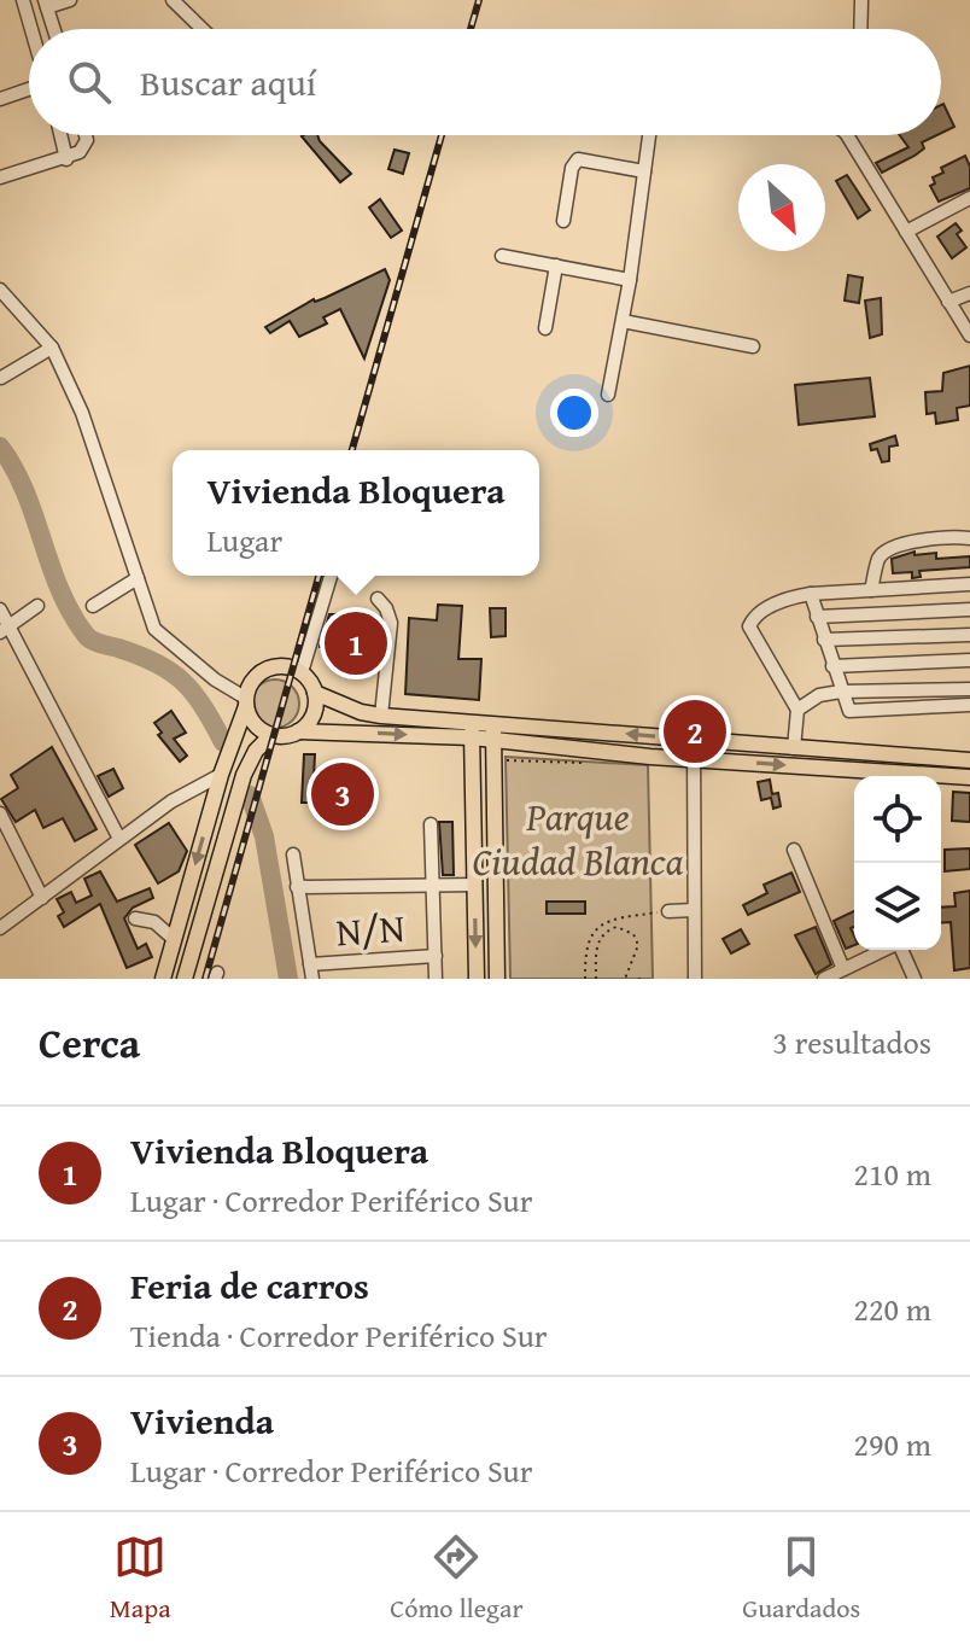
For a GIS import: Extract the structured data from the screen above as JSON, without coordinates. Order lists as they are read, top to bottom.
{
  "streets": {
    "street": ["N/N"]
  },
  "parks": ["Parque Ciudad Blanca"],
  "north": "bottom right",
  "page": {
    "search": "Buscar aquí",
    "popup": ["Vivienda Bloquera", "Lugar"],
    "pins": ["1", "2", "3"],
    "heading": ["Cerca", "3 resultados"],
    "list": [
      {
        "mark": "1",
        "name": "Vivienda Bloquera",
        "note": "Lugar · Corredor Periférico Sur",
        "value": "210 m"
      },
      {
        "mark": "2",
        "name": "Feria de carros",
        "note": "Tienda · Corredor Periférico Sur",
        "value": "220 m"
      },
      {
        "mark": "3",
        "name": "Vivienda",
        "note": "Lugar · Corredor Periférico Sur",
        "value": "290 m"
      }
    ],
    "nav": ["Mapa", "Cómo llegar", "Guardados"]
  }
}
